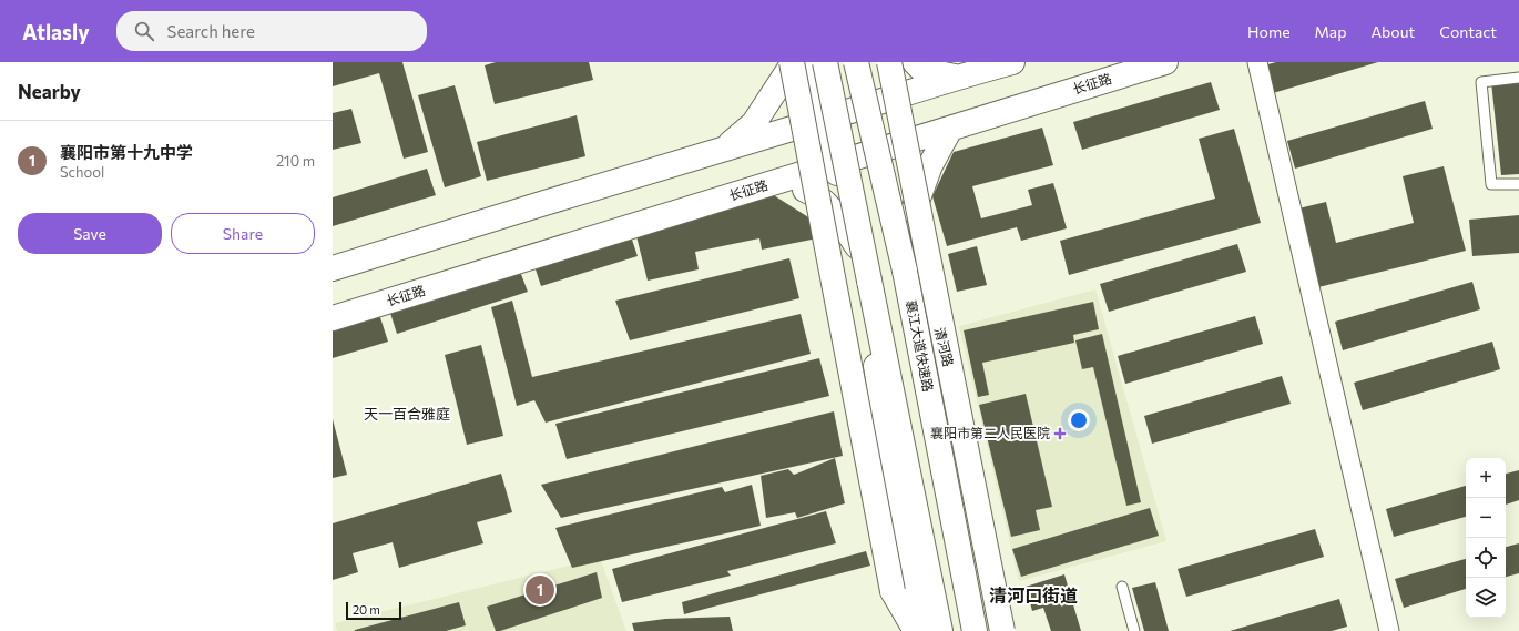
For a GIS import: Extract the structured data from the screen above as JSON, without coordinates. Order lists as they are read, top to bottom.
{
  "streets": {
    "main road": ["长征路", "襄江大道快速路", "清河路"]
  },
  "crossings": [
    ["长征路", "清河路"]
  ],
  "districts": ["天一百合雅庭", "清河口街道"],
  "places": {
    "health": ["襄阳市第二人民医院"]
  },
  "scale_bar": "20 m",
  "page": {
    "header": "Atlasly",
    "search": "Search here",
    "nav": [
      "Home",
      "Map",
      "About",
      "Contact"
    ],
    "heading": "Nearby",
    "list": [
      {
        "mark": "1",
        "name": "襄阳市第十九中学",
        "note": "School",
        "value": "210 m"
      }
    ],
    "buttons": ["Save", "Share"],
    "map_buttons": ["+", "−"],
    "pins": "1",
    "scale": "20 m"
  }
}
